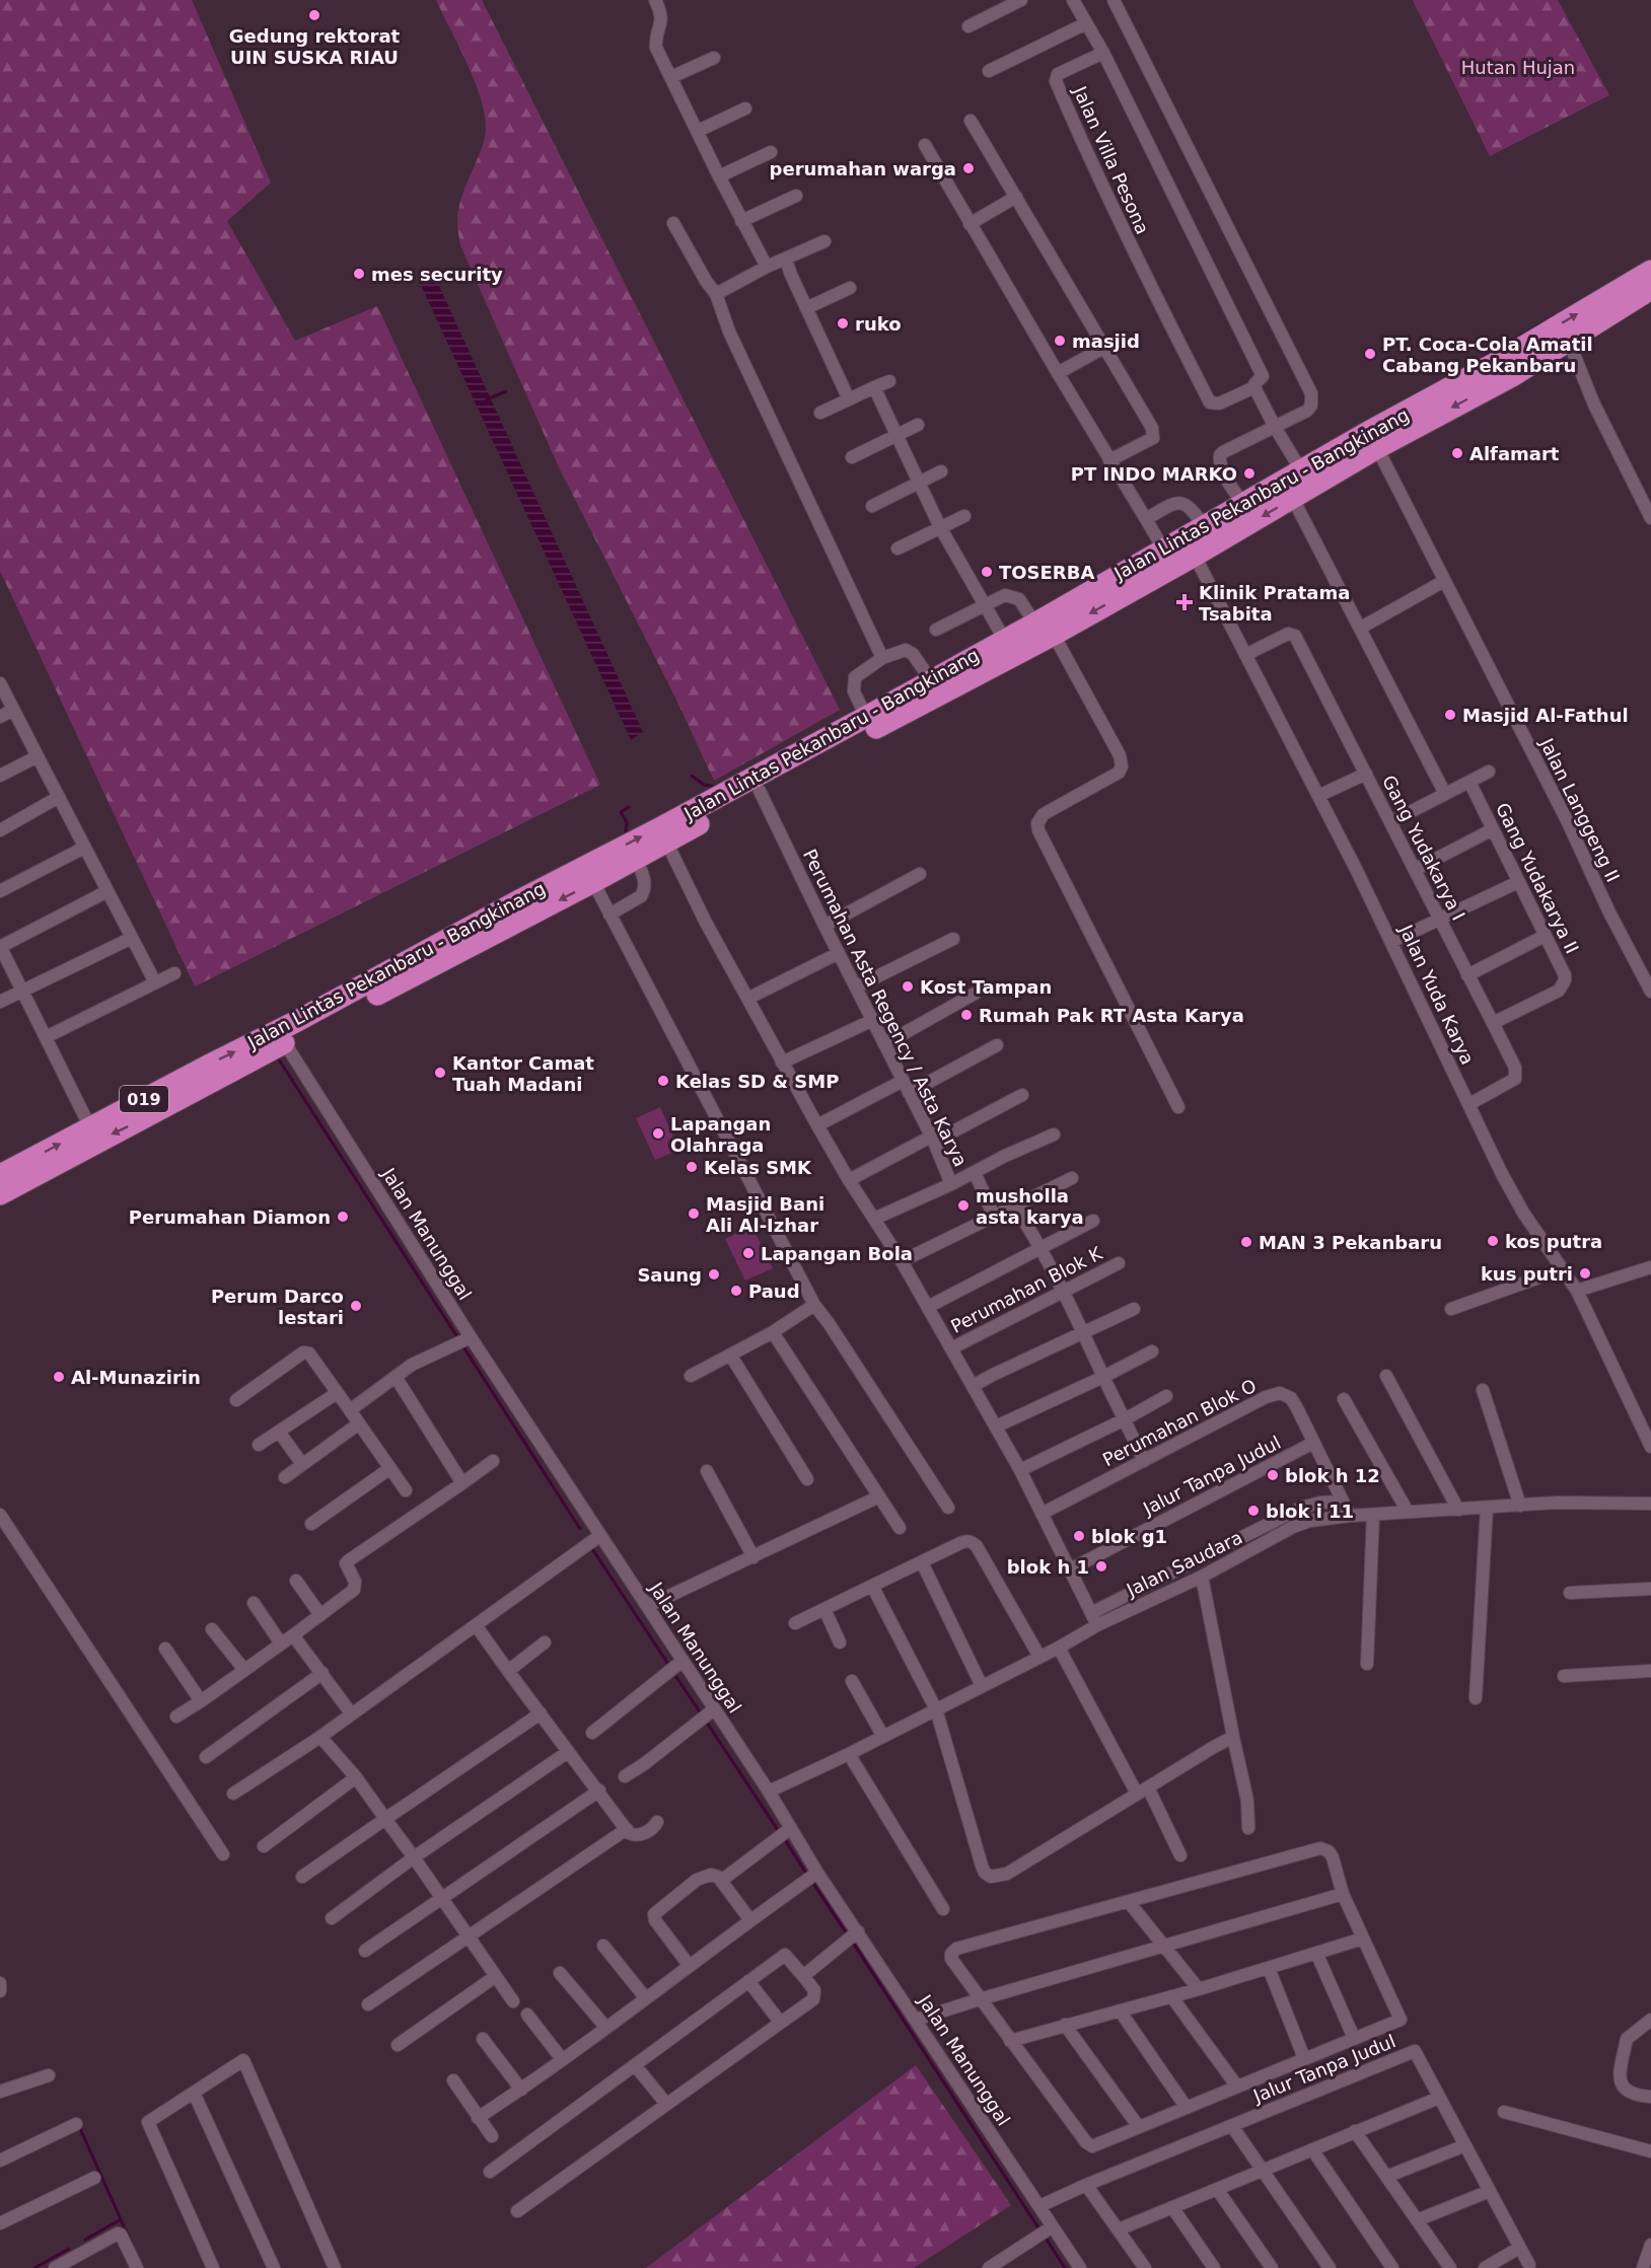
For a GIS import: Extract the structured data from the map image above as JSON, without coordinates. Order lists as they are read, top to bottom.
{
  "streets": {
    "highway": ["Jalan Lintas Pekanbaru - Bangkinang", "019"],
    "street": [
      "Jalan Villa Pesona",
      "Jalan Langgeng II",
      "Gang Yudakarya I",
      "Gang Yudakarya II",
      "Jalan Yuda Karya",
      "Perumahan Asta Regency / Asta Karya",
      "Jalan Manunggal",
      "Perumahan Blok K",
      "Perumahan Blok O",
      "Jalur Tanpa Judul",
      "Jalan Saudara"
    ]
  },
  "crossings": [
    ["Jalan Villa Pesona", "Jalan Lintas Pekanbaru - Bangkinang"],
    ["Jalan Lintas Pekanbaru - Bangkinang", "Jalan Langgeng II"],
    ["Jalan Lintas Pekanbaru - Bangkinang", "Jalan Yuda Karya"],
    ["Jalan Lintas Pekanbaru - Bangkinang", "Perumahan Asta Regency / Asta Karya"],
    ["Jalan Lintas Pekanbaru - Bangkinang", "Jalan Manunggal"],
    ["Gang Yudakarya I", "Gang Yudakarya II"],
    ["Gang Yudakarya I", "Jalan Yuda Karya"],
    ["Jalan Manunggal", "Jalur Tanpa Judul"],
    ["Jalan Manunggal", "Jalan Saudara"],
    ["Perumahan Blok O", "Jalur Tanpa Judul"]
  ],
  "parks": ["Hutan Hujan"],
  "places": {
    "other": [
      "Gedung rektorat UIN SUSKA RIAU",
      "perumahan warga",
      "mes security",
      "ruko",
      "masjid",
      "PT. Coca-Cola Amatil Cabang Pekanbaru",
      "Alfamart",
      "PT INDO MARKO",
      "TOSERBA",
      "Masjid Al-Fathul",
      "Kost Tampan",
      "Rumah Pak RT Asta Karya",
      "Kantor Camat Tuah Madani",
      "Kelas SD & SMP",
      "Lapangan Olahraga",
      "Kelas SMK",
      "musholla asta karya",
      "Masjid Bani Ali Al-Izhar",
      "Perumahan Diamon",
      "kos putra",
      "MAN 3 Pekanbaru",
      "Lapangan Bola",
      "kus putri",
      "Saung",
      "Paud",
      "Perum Darco lestari",
      "Al-Munazirin",
      "blok h 12",
      "blok i 11",
      "blok g1",
      "blok h 1"
    ],
    "health": ["Klinik Pratama Tsabita"]
  }
}
